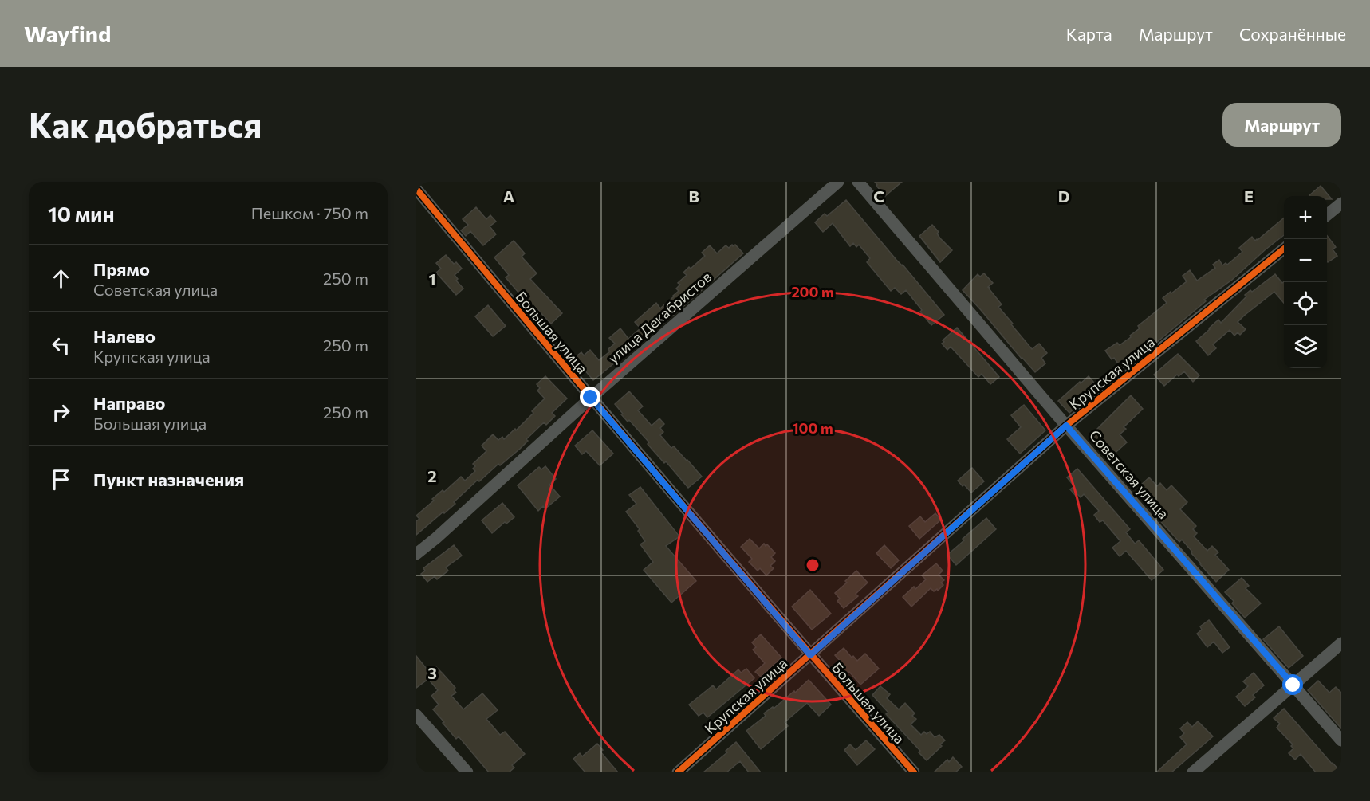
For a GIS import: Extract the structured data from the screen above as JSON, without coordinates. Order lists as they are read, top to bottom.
{
  "streets": {
    "street": [
      "улица Декабристов",
      "Большая улица",
      "Крупская улица",
      "Советская улица"
    ]
  },
  "crossings": [
    ["улица Декабристов", "Большая улица"],
    ["Большая улица", "Крупская улица"],
    ["Крупская улица", "Советская улица"]
  ],
  "page": {
    "header": "Wayfind",
    "nav": ["Карта", "Маршрут", "Сохранённые"],
    "buttons": "Маршрут",
    "title": "Как добраться",
    "heading": ["10 мин", "Пешком · 750 m"],
    "map_buttons": ["+", "−"],
    "list": [
      ["Прямо", "Советская улица", "250 m"],
      ["Налево", "Крупская улица", "250 m"],
      ["Направо", "Большая улица", "250 m"],
      "Пункт назначения"
    ]
  },
  "grid": {
    "columns": [
      "A",
      "B",
      "C",
      "D",
      "E"
    ],
    "rows": ["1", "2", "3"]
  },
  "rings": ["200 m", "100 m"]
}
